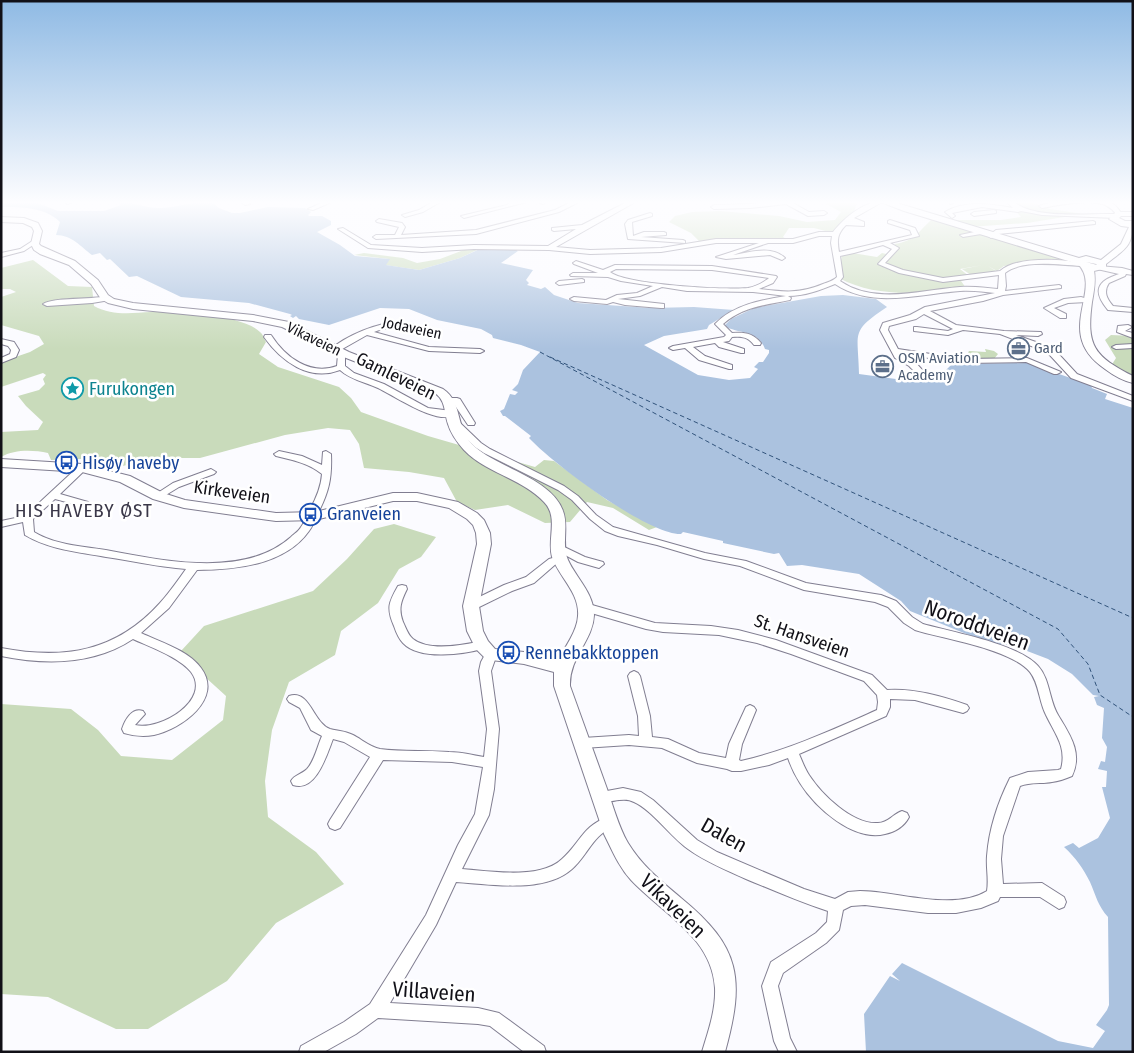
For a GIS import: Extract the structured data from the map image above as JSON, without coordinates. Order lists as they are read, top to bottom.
{
  "streets": {
    "main road": ["Vikaveien", "Kirkeveien"],
    "street": [
      "Jodaveien",
      "Gamleveien",
      "Noroddveien",
      "St. Hansveien",
      "Dalen",
      "Villaveien"
    ]
  },
  "crossings": [
    ["Vikaveien", "Gamleveien"],
    ["Vikaveien", "Noroddveien"],
    ["Vikaveien", "Dalen"],
    ["Gamleveien", "Noroddveien"],
    ["Kirkeveien", "Villaveien"]
  ],
  "districts": ["HIS HAVEBY ØST"],
  "places": {
    "office": ["Gard", "OSM Aviation Academy"],
    "place": ["Furukongen"],
    "bus stop": ["Hisøy haveby", "Granveien", "Rennebakktoppen"]
  }
}
